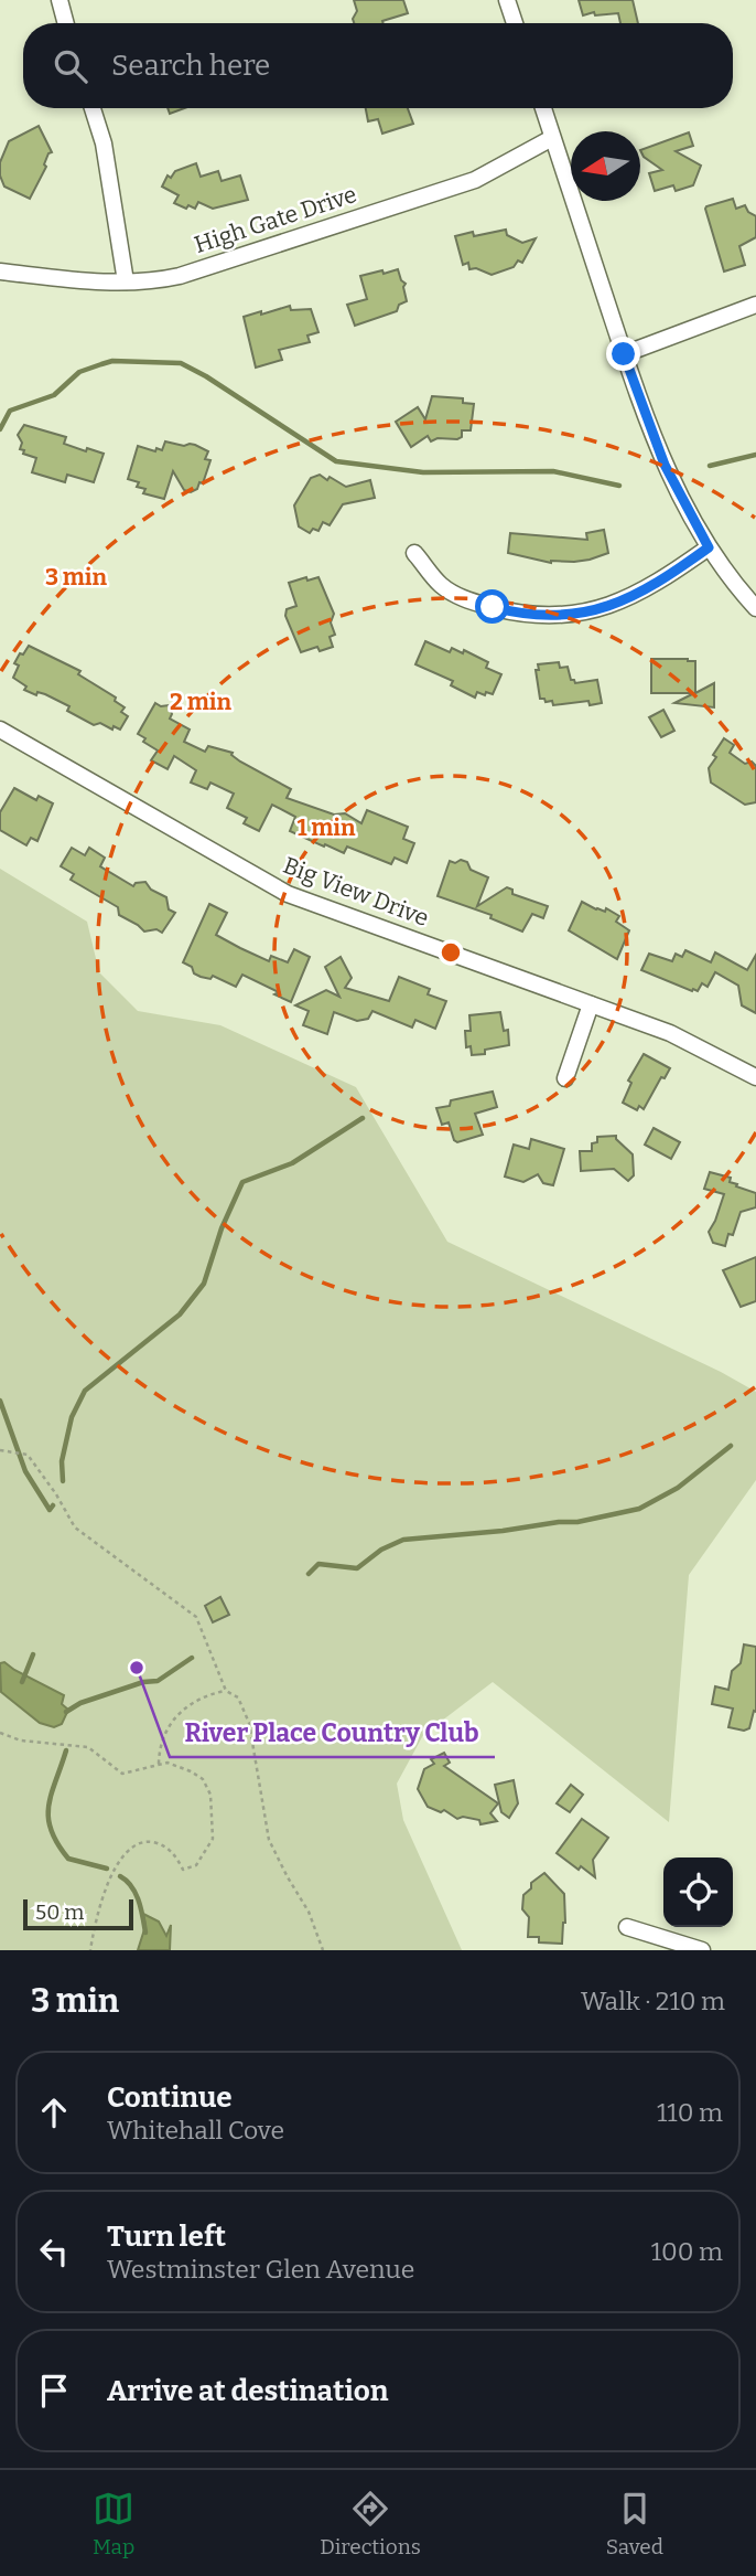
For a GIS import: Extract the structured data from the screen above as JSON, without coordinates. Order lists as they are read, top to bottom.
{
  "streets": {
    "street": ["High Gate Drive", "Big View Drive"]
  },
  "places": ["River Place Country Club"],
  "scale_bar": "50 m",
  "north": "left",
  "page": {
    "search": "Search here",
    "scale": "50 m",
    "heading": ["3 min", "Walk · 210 m"],
    "list": [
      ["Continue", "Whitehall Cove", "110 m"],
      ["Turn left", "Westminster Glen Avenue", "100 m"],
      "Arrive at destination"
    ],
    "nav": ["Map", "Directions", "Saved"]
  },
  "rings": ["3 min", "2 min", "1 min"]
}
